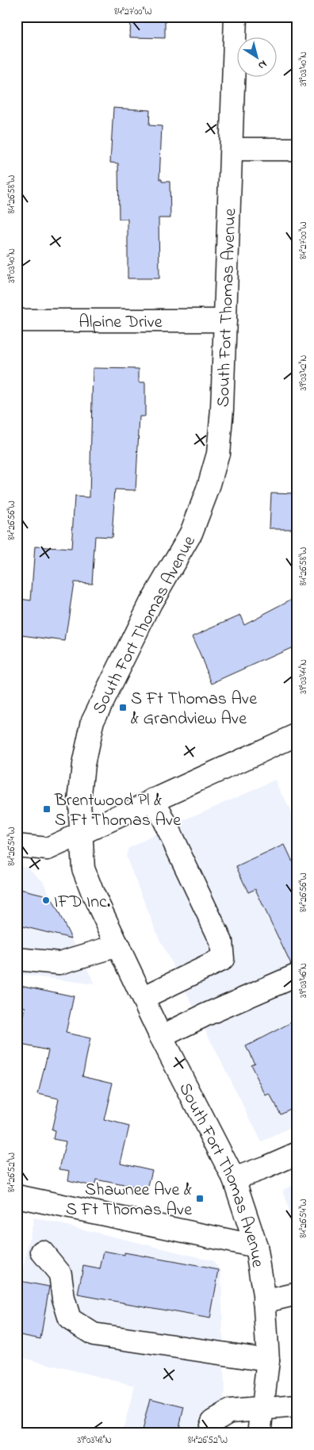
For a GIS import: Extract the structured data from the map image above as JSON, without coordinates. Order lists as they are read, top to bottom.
{
  "streets": {
    "main road": ["South Fort Thomas Avenue", "Alpine Drive"]
  },
  "crossings": [
    ["South Fort Thomas Avenue", "Alpine Drive"]
  ],
  "places": {
    "transit": ["S Ft Thomas Ave & Grandview Ave", "Brentwood Pl & S Ft Thomas Ave", "Shawnee Ave & S Ft Thomas Ave"],
    "other": ["IFD Inc."]
  },
  "north": "bottom right",
  "coordinates": [
    "84°27'00\"W",
    "39°03'40\"N",
    "84°26'58\"W",
    "39°03'42\"N",
    "84°26'56\"W",
    "39°03'44\"N",
    "84°26'54\"W",
    "39°03'46\"N",
    "84°26'52\"W",
    "39°03'48\"N"
  ]
}
